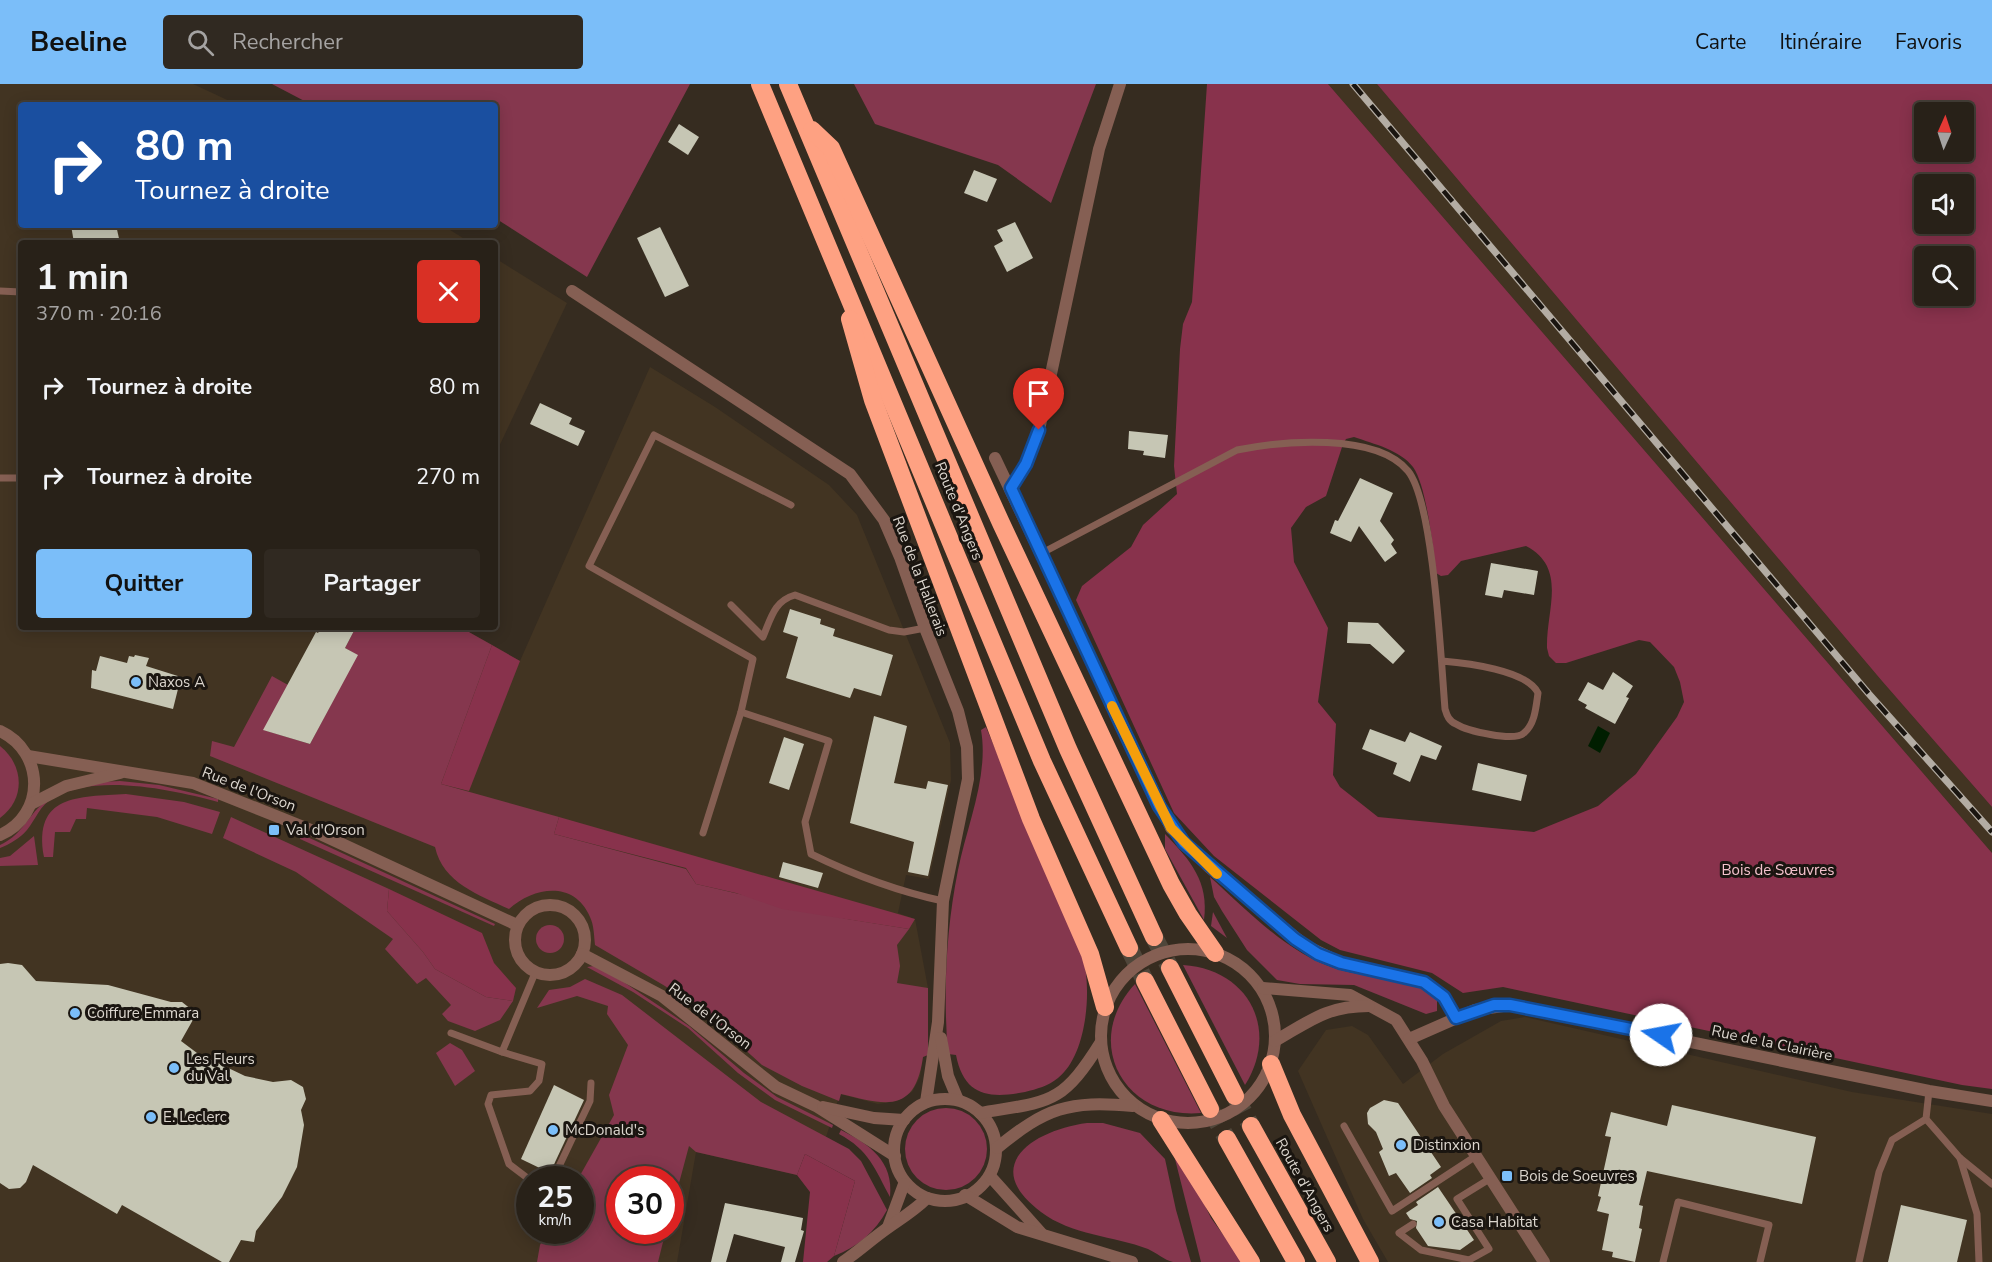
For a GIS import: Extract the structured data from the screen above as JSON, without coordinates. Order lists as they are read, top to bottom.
{
  "streets": {
    "highway": ["Route d'Angers"],
    "street": ["Rue de la Hallerais", "Rue de l'Orson", "Rue de la Clairière"]
  },
  "crossings": [
    ["Rue de la Hallerais", "Rue de l'Orson"]
  ],
  "parks": ["Bois de Sœuvres"],
  "places": {
    "other": [
      "Naxos A",
      "Coiffure Emmara",
      "Les Fleurs du Val",
      "E. Leclerc",
      "McDonald's",
      "Distinxion",
      "Casa Habitat"
    ],
    "transit": ["Val d'Orson", "Bois de Soeuvres"]
  },
  "north": "top",
  "page": {
    "header": "Beeline",
    "search": "Rechercher",
    "nav": ["Carte", "Itinéraire", "Favoris"],
    "turn": ["80 m", "Tournez à droite"],
    "heading": ["1 min", "370 m · 20:16"],
    "list": [
      {
        "name": "Tournez à droite",
        "value": "80 m"
      },
      {
        "name": "Tournez à droite",
        "value": "270 m"
      }
    ],
    "buttons": ["Quitter", "Partager"],
    "speed": "25 km/h",
    "limit": "30"
  }
}
